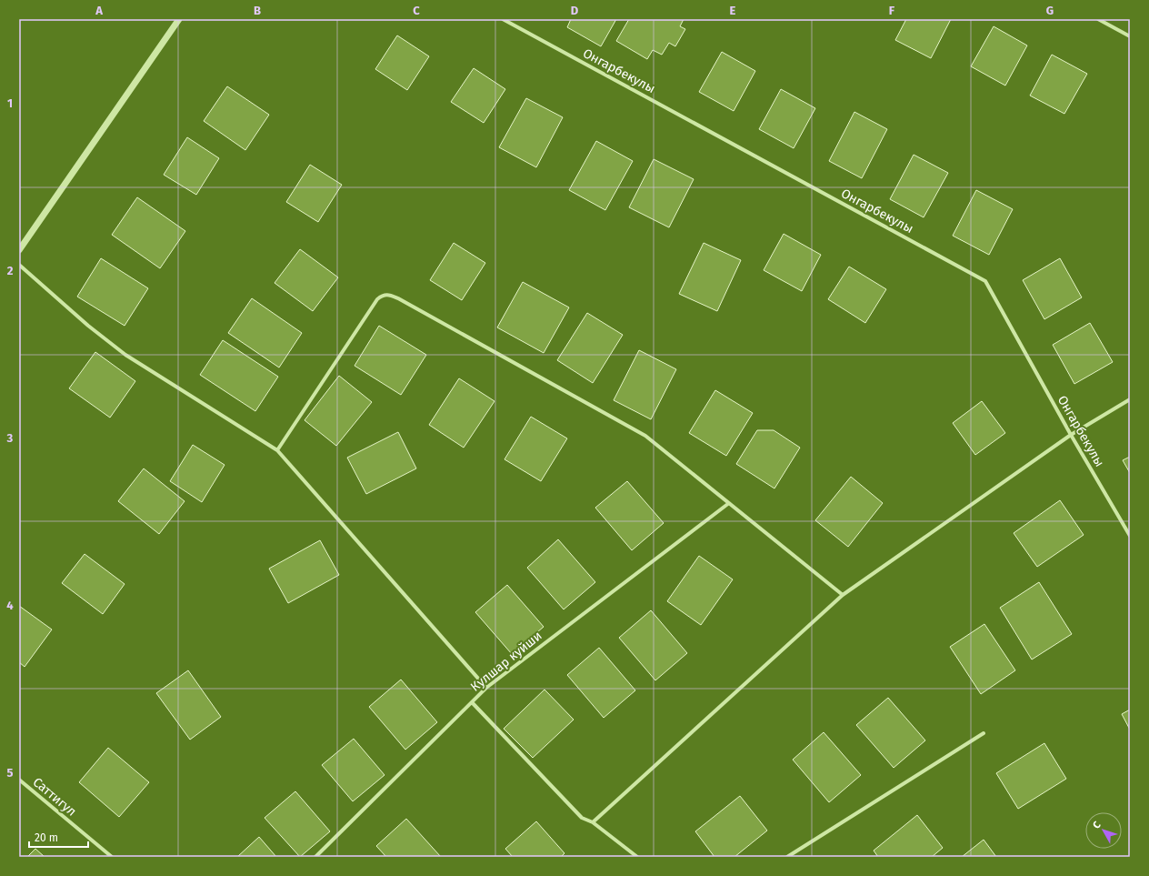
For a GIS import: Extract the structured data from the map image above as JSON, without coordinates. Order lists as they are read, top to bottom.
{
  "streets": {
    "street": ["Онгарбекулы", "Кулшар куйши", "Саттигул"]
  },
  "scale_bar": "20 m",
  "north": "top left",
  "grid": {
    "columns": [
      "A",
      "B",
      "C",
      "D",
      "E",
      "F",
      "G"
    ],
    "rows": [
      "1",
      "2",
      "3",
      "4",
      "5"
    ]
  }
}
